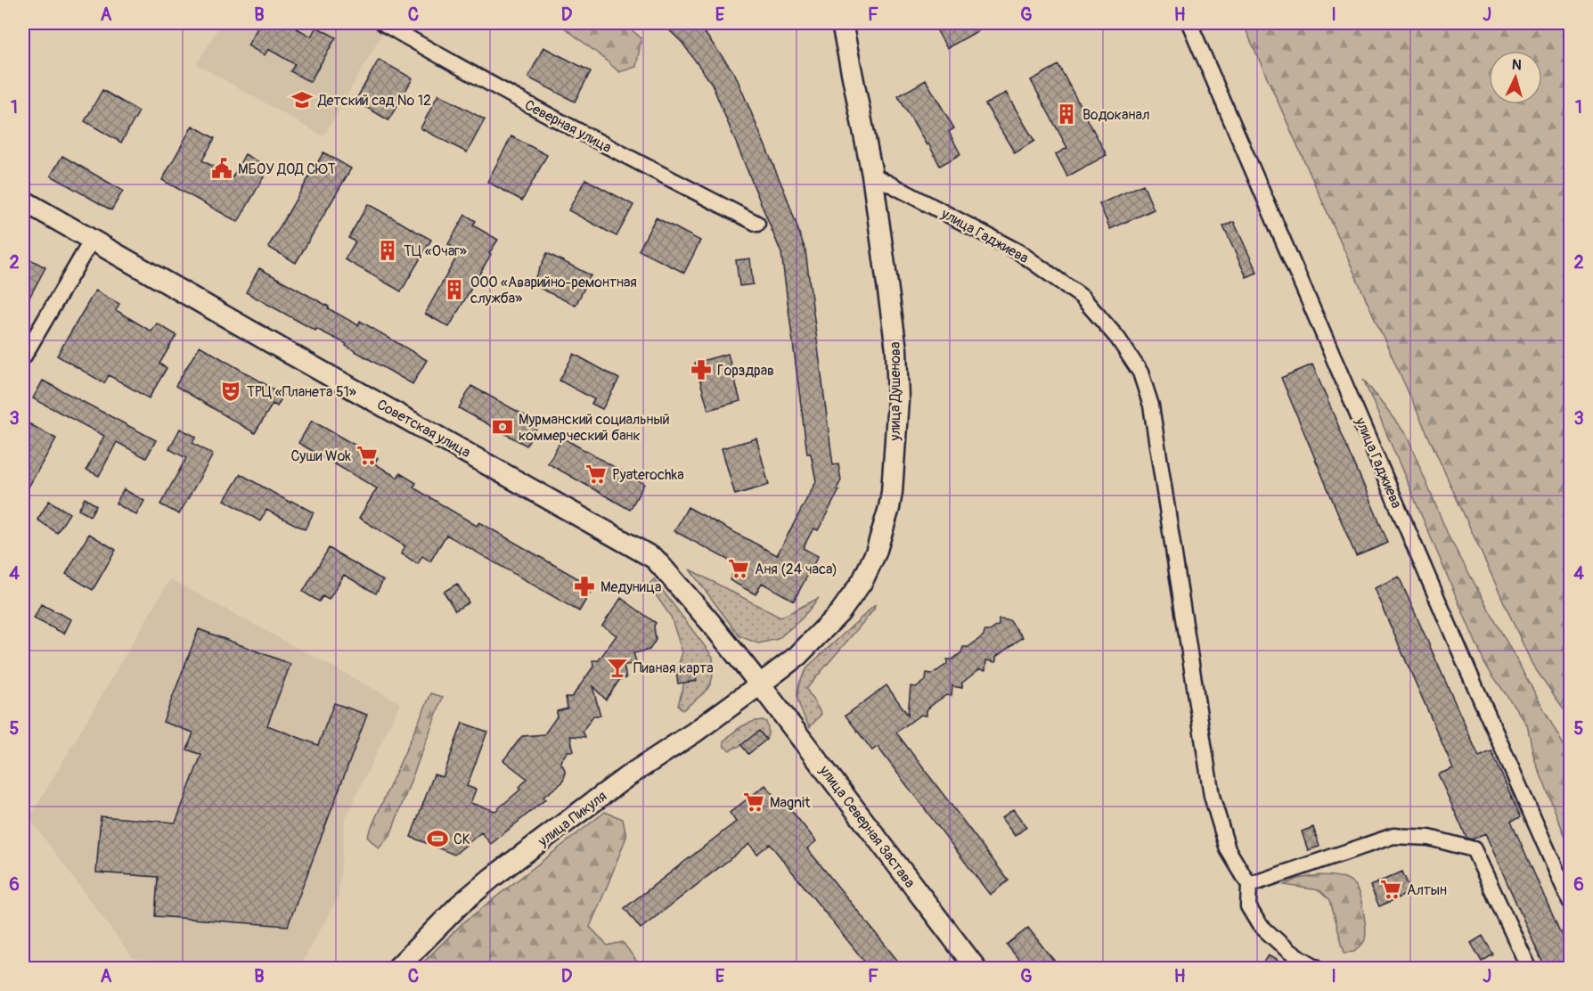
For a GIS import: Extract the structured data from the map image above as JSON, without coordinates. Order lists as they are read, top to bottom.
{
  "streets": {
    "street": [
      "Северная улица",
      "улица Гаджиева",
      "улица Душенова",
      "Советская улица",
      "улица Пикуля",
      "улица Северная Застава"
    ]
  },
  "crossings": [
    ["улица Гаджиева", "улица Душенова"],
    ["улица Душенова", "Советская улица"],
    ["улица Душенова", "улица Пикуля"],
    ["улица Душенова", "улица Северная Застава"],
    ["Советская улица", "улица Пикуля"],
    ["Советская улица", "улица Северная Застава"],
    ["улица Пикуля", "улица Северная Застава"]
  ],
  "places": {
    "school or university": ["Детский сад № 12"],
    "building": ["Водоканал", "ТЦ «Очаг»", "ООО «Аварийно-ремонтная служба»"],
    "public building": ["МБОУ ДОД СЮТ"],
    "pharmacy": ["Горздрав", "Медуница"],
    "theatre": ["ТРЦ «Планета 51»"],
    "bank": ["Мурманский социальный коммерческий банк"],
    "supermarket": [
      "Суши Wok",
      "Pyaterochka",
      "Аня (24 часа)",
      "Magnit",
      "Алтын"
    ],
    "bar": ["Пивная карта"],
    "sports": ["СК"]
  },
  "north": "top",
  "grid": {
    "columns": [
      "A",
      "B",
      "C",
      "D",
      "E",
      "F",
      "G",
      "H",
      "I",
      "J"
    ],
    "rows": [
      "1",
      "2",
      "3",
      "4",
      "5",
      "6"
    ]
  }
}
